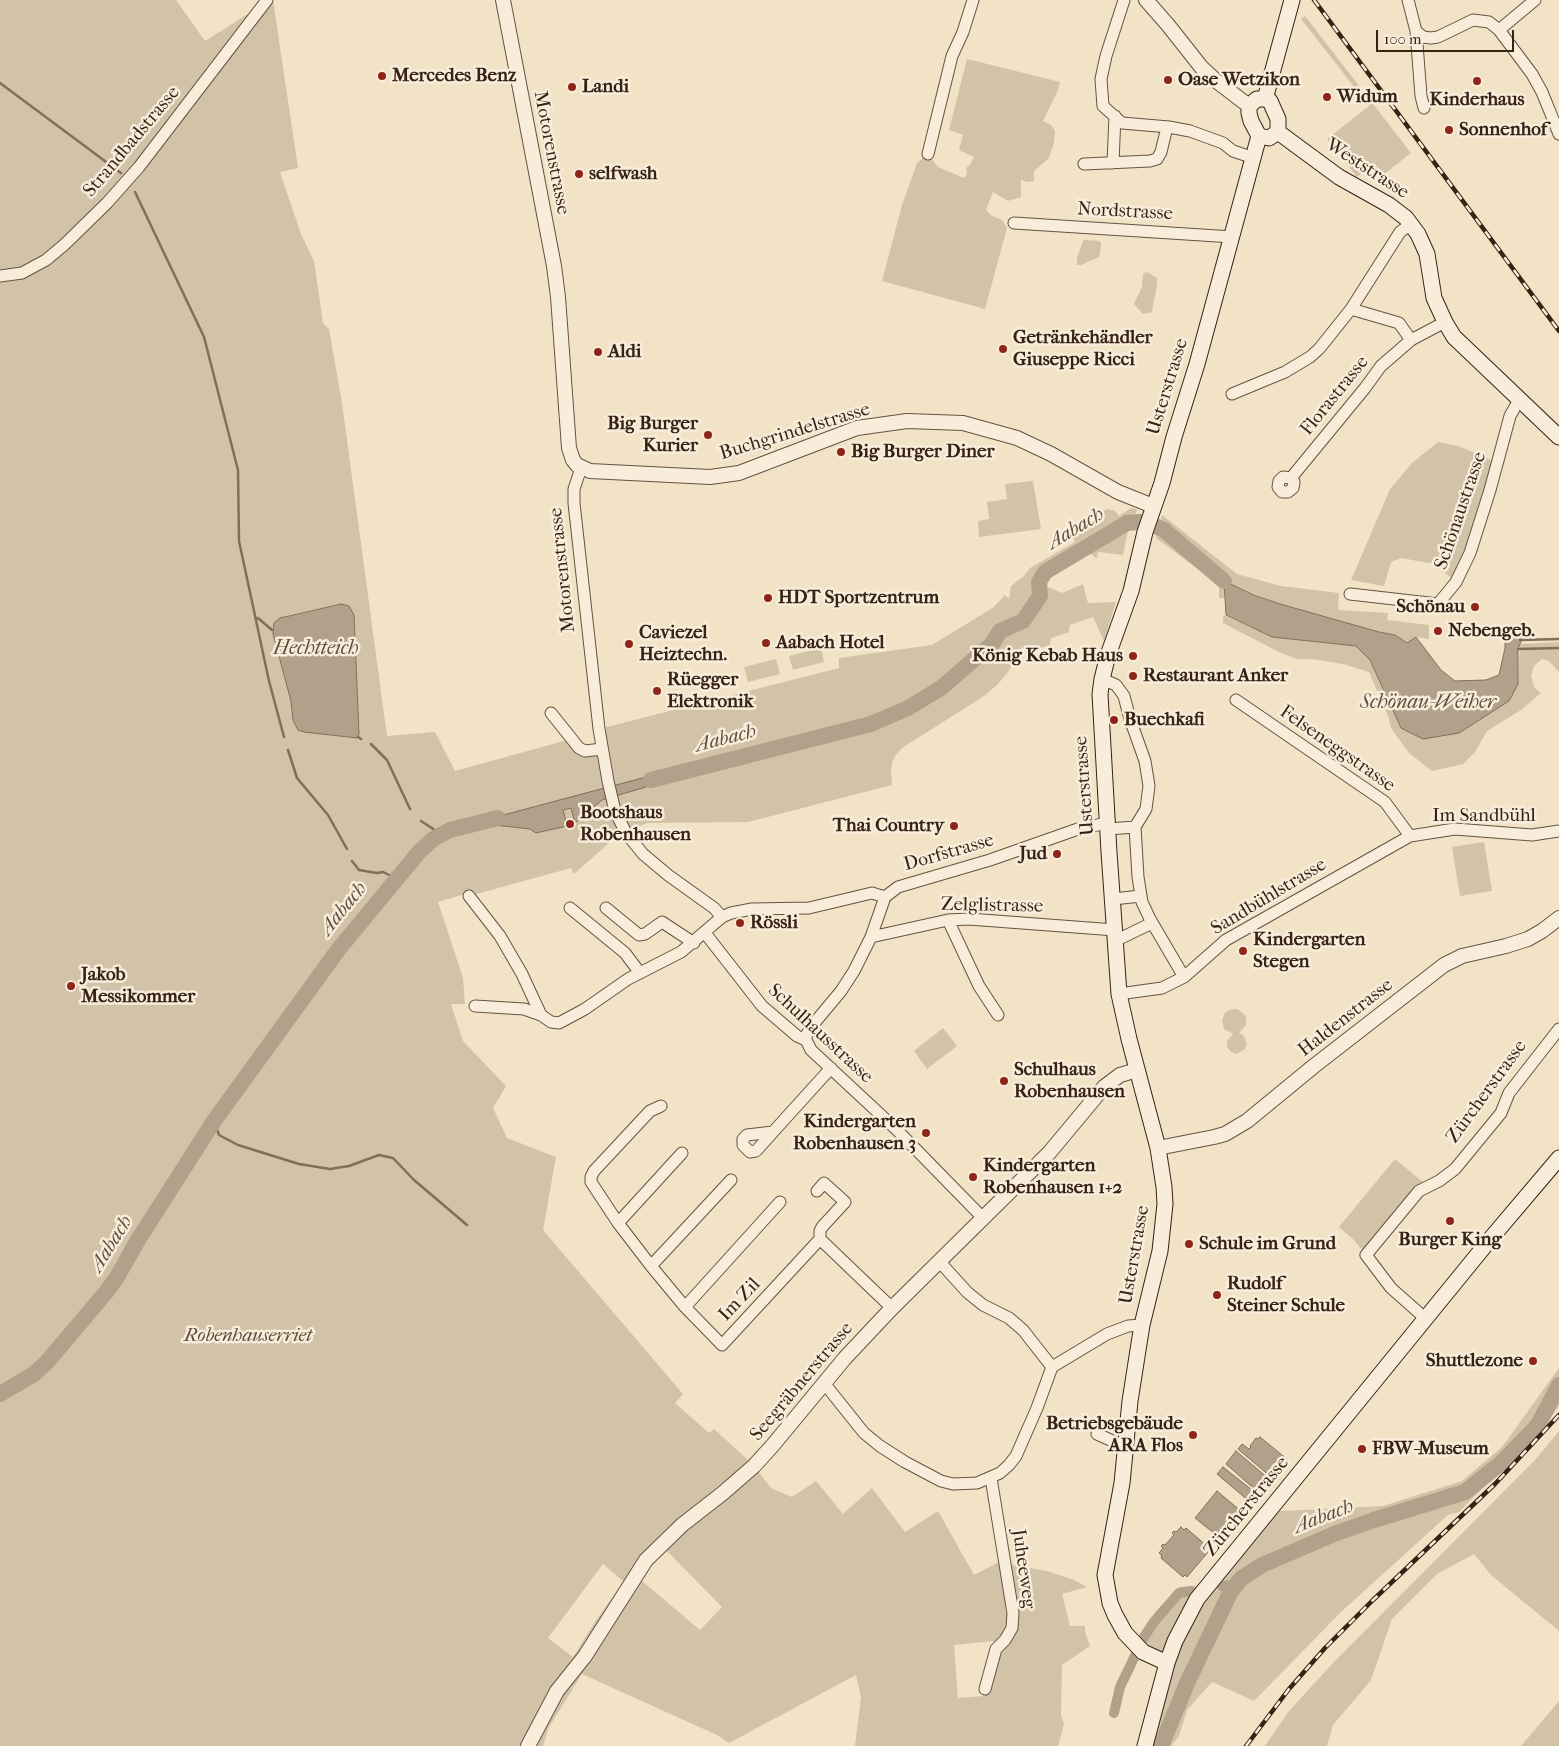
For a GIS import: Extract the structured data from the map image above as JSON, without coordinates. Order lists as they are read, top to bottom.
{
  "streets": {
    "main road": ["Weststrasse", "Usterstrasse", "Zürcherstrasse"],
    "street": [
      "Strandbadstrasse",
      "Motorenstrasse",
      "Nordstrasse",
      "Florastrasse",
      "Buchgrindelstrasse",
      "Schönaustrasse",
      "Felseneggstrasse",
      "Im Sandbühl",
      "Dorfstrasse",
      "Sandbühlstrasse",
      "Zelglistrasse",
      "Haldenstrasse",
      "Schulhausstrasse",
      "Im Zil",
      "Seegräbnerstrasse",
      "Juheeweg"
    ]
  },
  "crossings": [
    ["Motorenstrasse", "Buchgrindelstrasse"],
    ["Weststrasse", "Usterstrasse"],
    ["Weststrasse", "Florastrasse"],
    ["Weststrasse", "Schönaustrasse"],
    ["Nordstrasse", "Usterstrasse"],
    ["Usterstrasse", "Buchgrindelstrasse"],
    ["Usterstrasse", "Dorfstrasse"],
    ["Usterstrasse", "Sandbühlstrasse"],
    ["Usterstrasse", "Zelglistrasse"],
    ["Usterstrasse", "Haldenstrasse"],
    ["Usterstrasse", "Zürcherstrasse"],
    ["Usterstrasse", "Seegräbnerstrasse"],
    ["Felseneggstrasse", "Im Sandbühl"],
    ["Felseneggstrasse", "Sandbühlstrasse"],
    ["Im Sandbühl", "Sandbühlstrasse"],
    ["Schulhausstrasse", "Seegräbnerstrasse"]
  ],
  "water": ["Aabach", "Hechtteich", "Schönau-Weiher"],
  "parks": ["Robenhauserriet"],
  "places": [
    "Mercedes Benz",
    "Oase Wetzikon",
    "Kinderhaus",
    "Landi",
    "Widum",
    "Sonnenhof",
    "selfwash",
    "Getränkehändler Giuseppe Ricci",
    "Aldi",
    "Big Burger Kurier",
    "Big Burger Diner",
    "HDT Sportzentrum",
    "Schönau",
    "Nebengeb.",
    "Aabach Hotel",
    "Caviezel Heiztechn.",
    "König Kebab Haus",
    "Restaurant Anker",
    "Rüegger Elektronik",
    "Buechkafi",
    "Bootshaus Robenhausen",
    "Thai Country",
    "Jud",
    "Rössli",
    "Kindergarten Stegen",
    "Jakob Messikommer",
    "Schulhaus Robenhausen",
    "Kindergarten Robenhausen 3",
    "Kindergarten Robenhausen 1+2",
    "Burger King",
    "Schule im Grund",
    "Rudolf Steiner Schule",
    "Shuttlezone",
    "Betriebsgebäude ARA Flos",
    "FBW-Museum"
  ],
  "scale_bar": "100 m"
}
